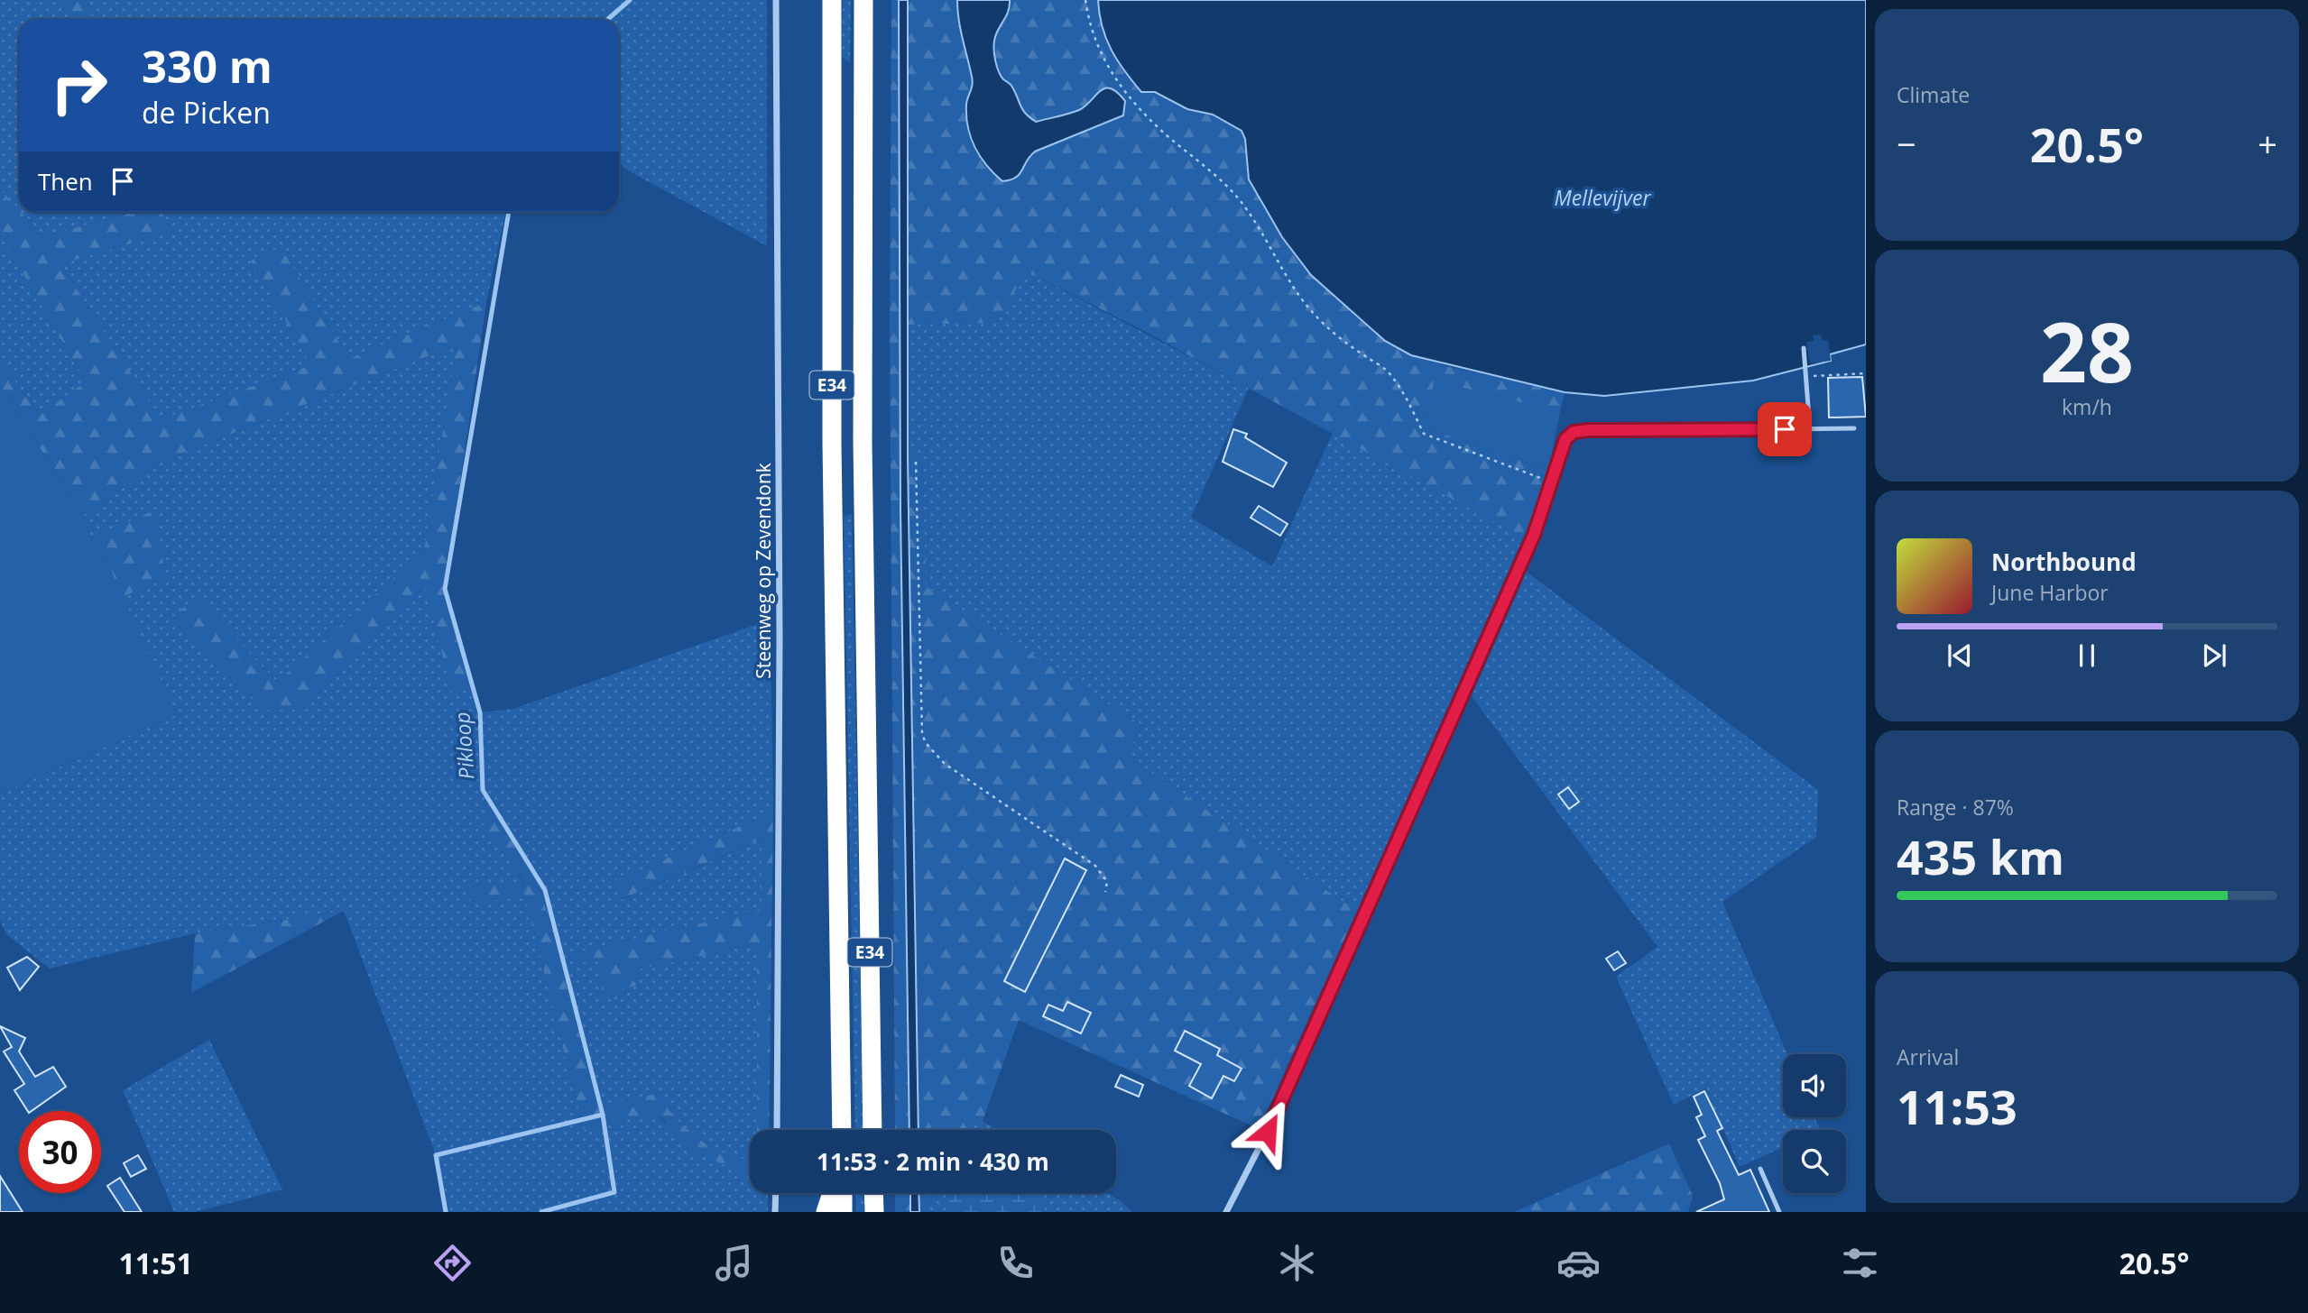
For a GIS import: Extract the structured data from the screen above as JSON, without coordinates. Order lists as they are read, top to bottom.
{
  "streets": {
    "highway": ["E34"],
    "street": ["Steenweg op Zevendonk"]
  },
  "water": ["Mellevijver", "Pikloop"],
  "page": {
    "tile": [
      "Climate",
      ["28", "km/h"],
      ["Range · 87%", "435 km"],
      ["Arrival", "11:53"]
    ],
    "turn": ["330 m", "de Picken"],
    "heat": ["−", "20.5°", "+"],
    "then": "Then",
    "song": ["Northbound", "June Harbor"],
    "limit": "30",
    "trip": "11:53 · 2 min · 430 m",
    "tabs": ["11:51", "20.5°"]
  }
}
